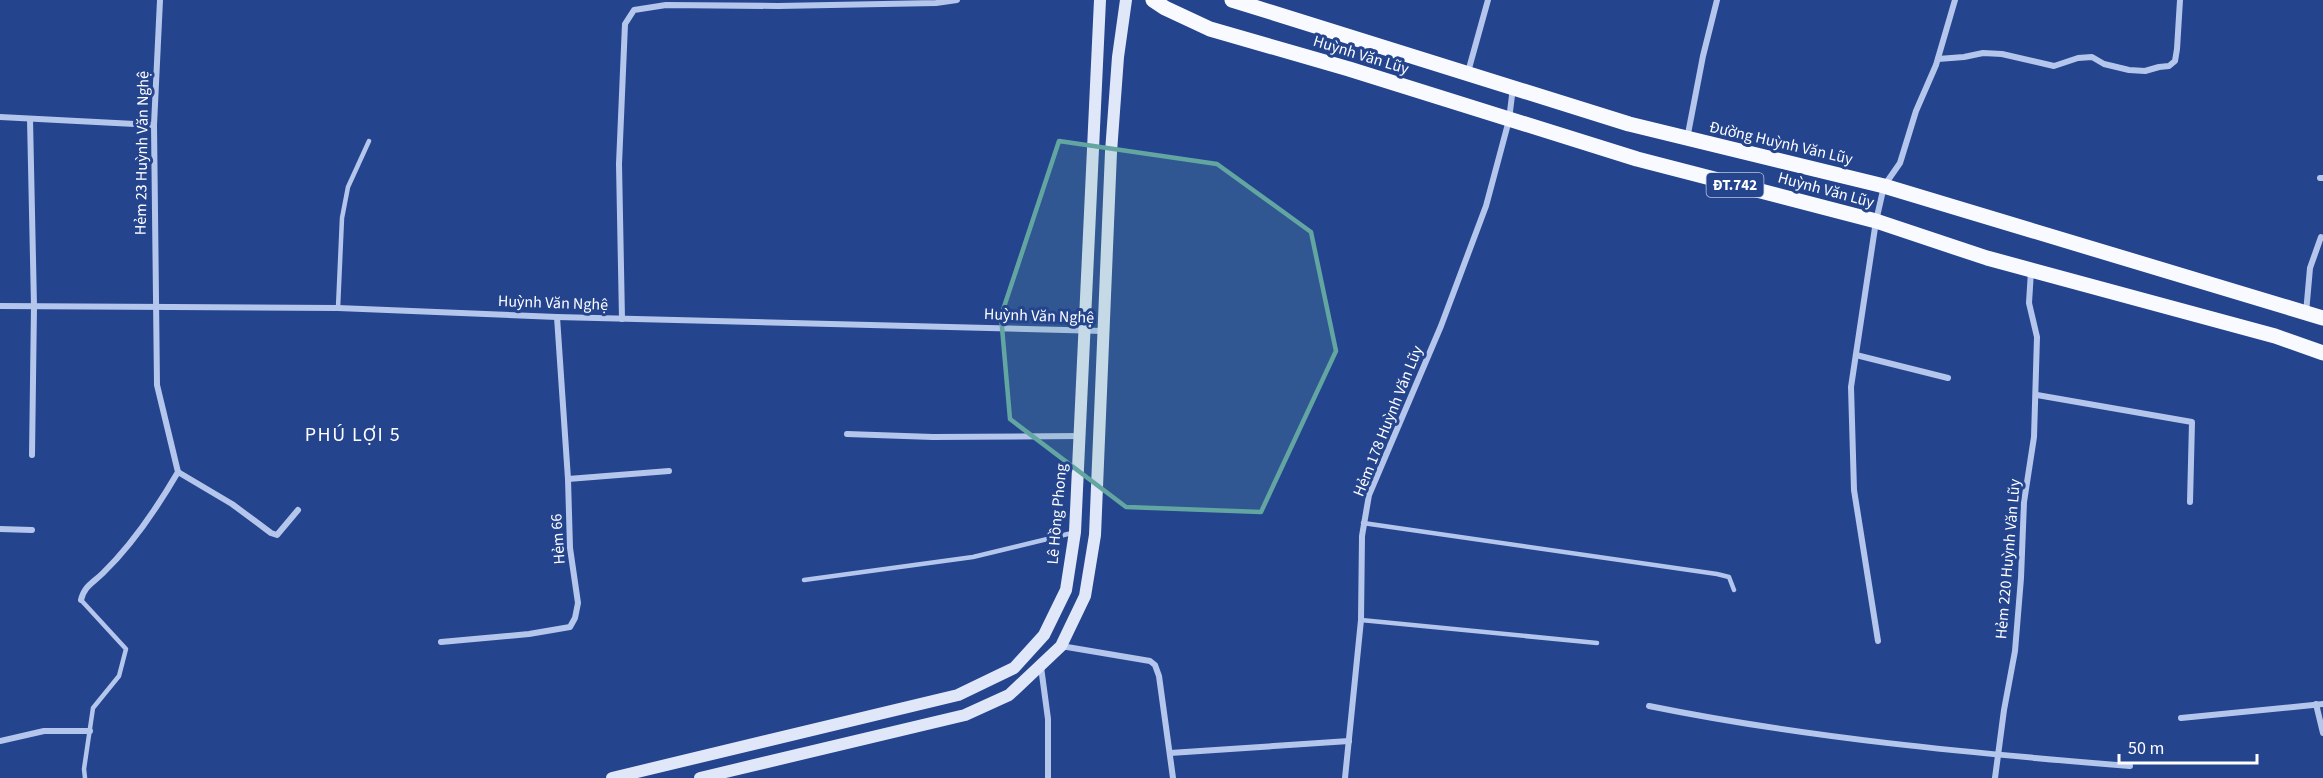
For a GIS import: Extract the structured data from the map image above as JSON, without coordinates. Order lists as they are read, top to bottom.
{
  "streets": {
    "main road": ["Huỳnh Văn Lũy", "Đường Huỳnh Văn Lũy", "ĐT.742"],
    "street": [
      "Hẻm 23 Huỳnh Văn Nghệ",
      "Huỳnh Văn Nghệ",
      "Hẻm 178 Huỳnh Văn Lũy",
      "Lê Hồng Phong",
      "Hẻm 66",
      "Hẻm 220 Huỳnh Văn Lũy"
    ]
  },
  "crossings": [
    ["Huỳnh Văn Lũy", "Hẻm 178 Huỳnh Văn Lũy"],
    ["Huỳnh Văn Lũy", "Hẻm 220 Huỳnh Văn Lũy"],
    ["Đường Huỳnh Văn Lũy", "Hẻm 178 Huỳnh Văn Lũy"],
    ["Hẻm 23 Huỳnh Văn Nghệ", "Huỳnh Văn Nghệ"],
    ["Huỳnh Văn Nghệ", "Lê Hồng Phong"],
    ["Huỳnh Văn Nghệ", "Hẻm 66"]
  ],
  "districts": ["PHÚ LỢI 5"],
  "scale_bar": "50 m"
}
